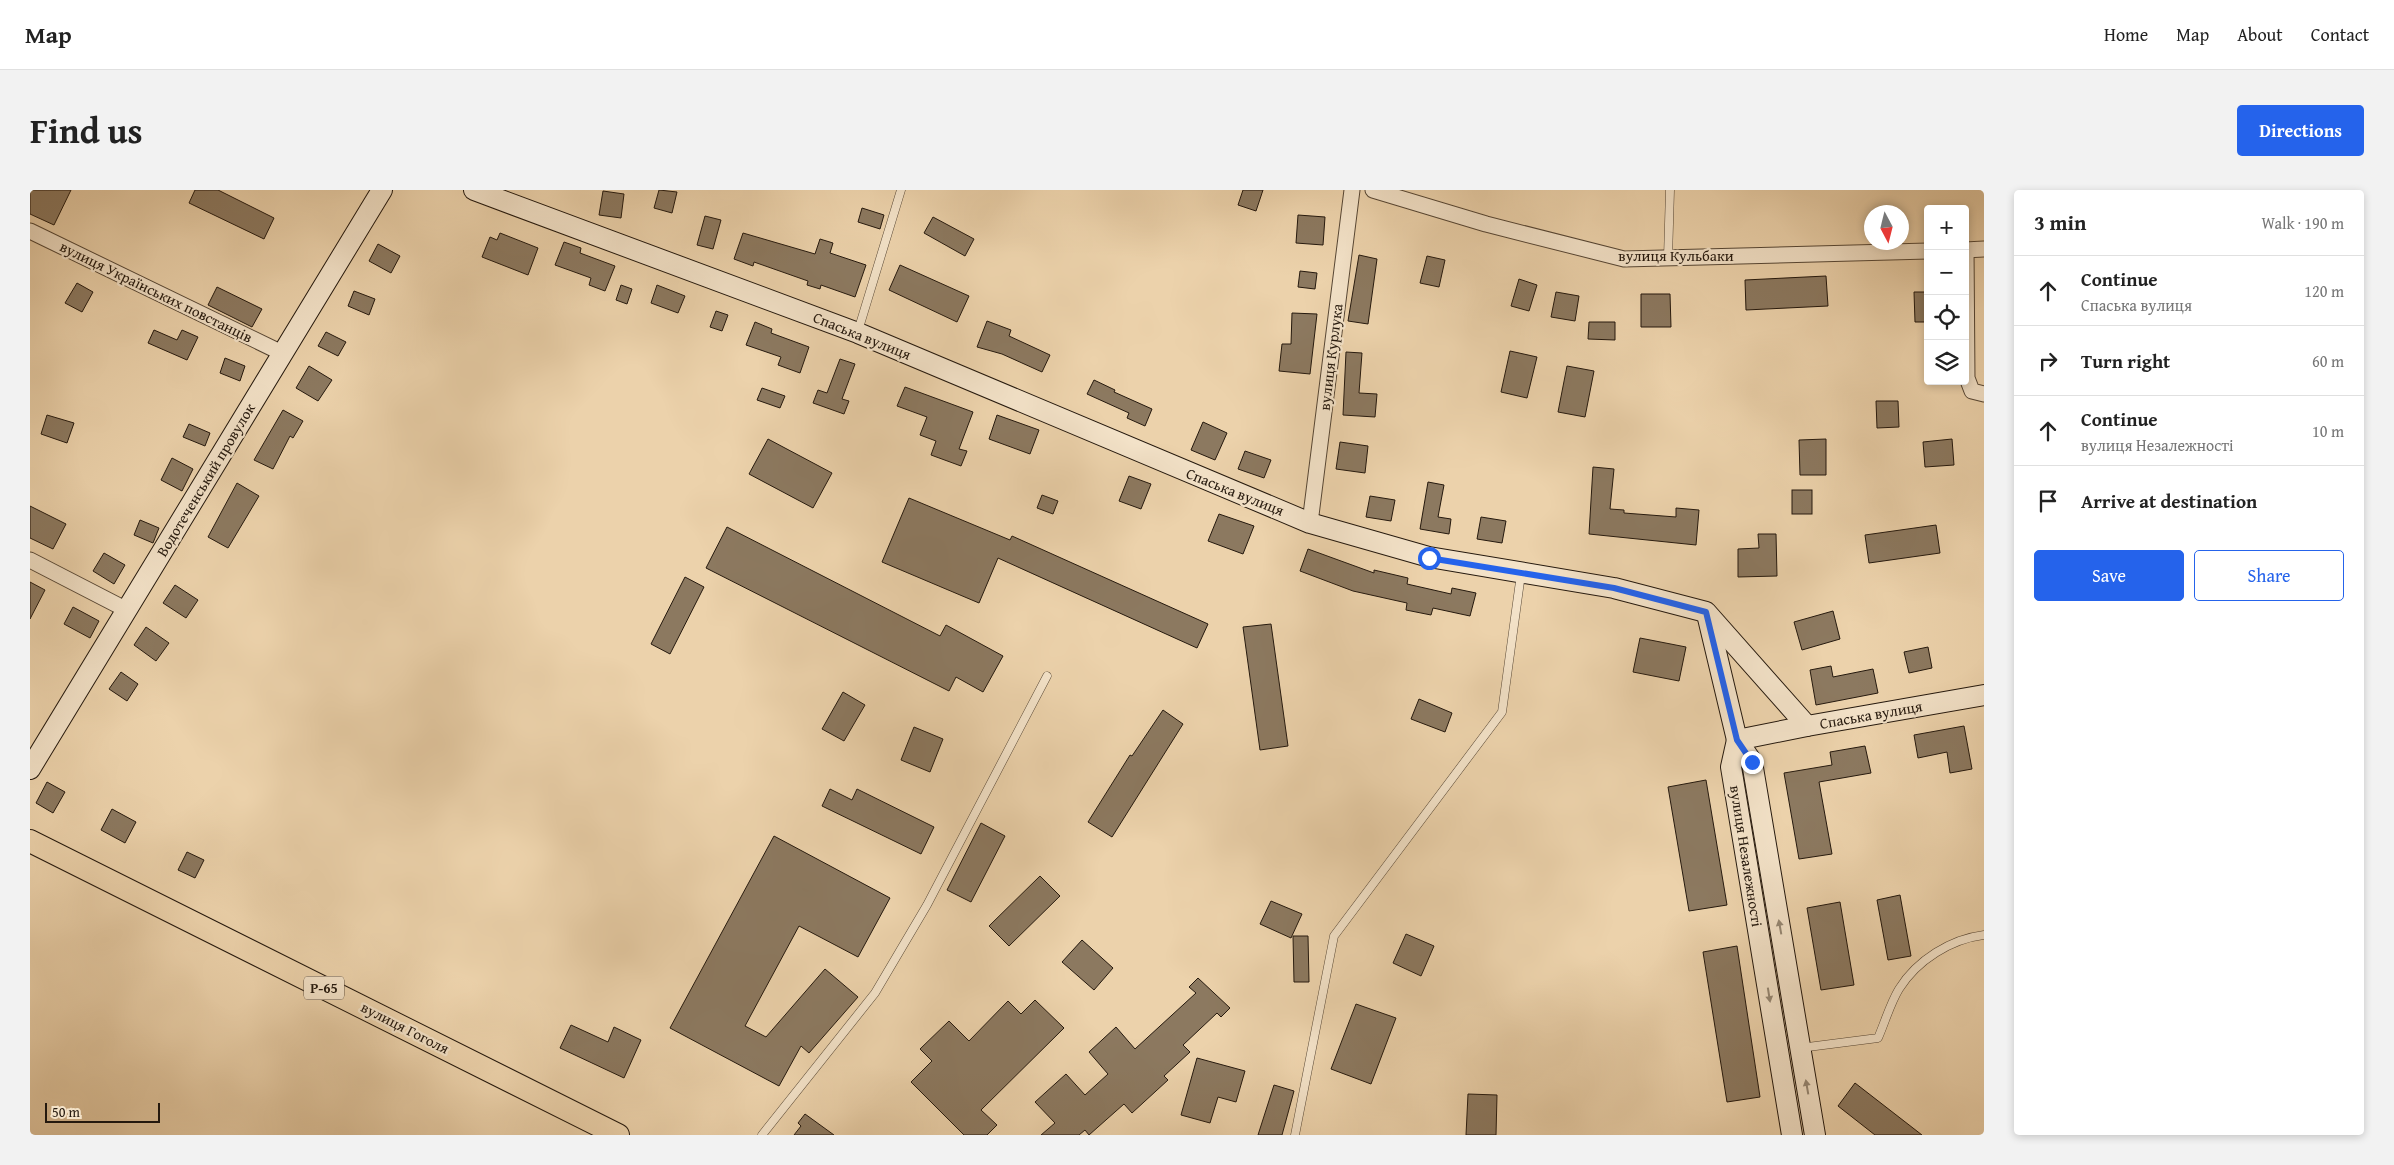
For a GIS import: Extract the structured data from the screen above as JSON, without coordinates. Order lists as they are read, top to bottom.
{
  "streets": {
    "main road": ["Р-65", "вулиця Гоголя"],
    "street": [
      "вулиця Кульбаки",
      "вулиця Українських повстанців",
      "Спаська вулиця",
      "вулиця Курлука",
      "Водотеченський провулок",
      "вулиця Незалежності"
    ]
  },
  "crossings": [
    ["вулиця Українських повстанців", "Водотеченський провулок"],
    ["Спаська вулиця", "вулиця Курлука"]
  ],
  "scale_bar": "50 m",
  "north": "bottom",
  "page": {
    "header": "Map",
    "nav": [
      "Home",
      "Map",
      "About",
      "Contact"
    ],
    "title": "Find us",
    "buttons": [
      "Directions",
      ["Save", "Share"]
    ],
    "heading": ["3 min", "Walk · 190 m"],
    "map_buttons": ["+", "−"],
    "list": [
      ["Continue", "Спаська вулиця", "120 m"],
      ["Turn right", "60 m"],
      ["Continue", "вулиця Незалежності", "10 m"],
      "Arrive at destination"
    ],
    "scale": "50 m"
  }
}
